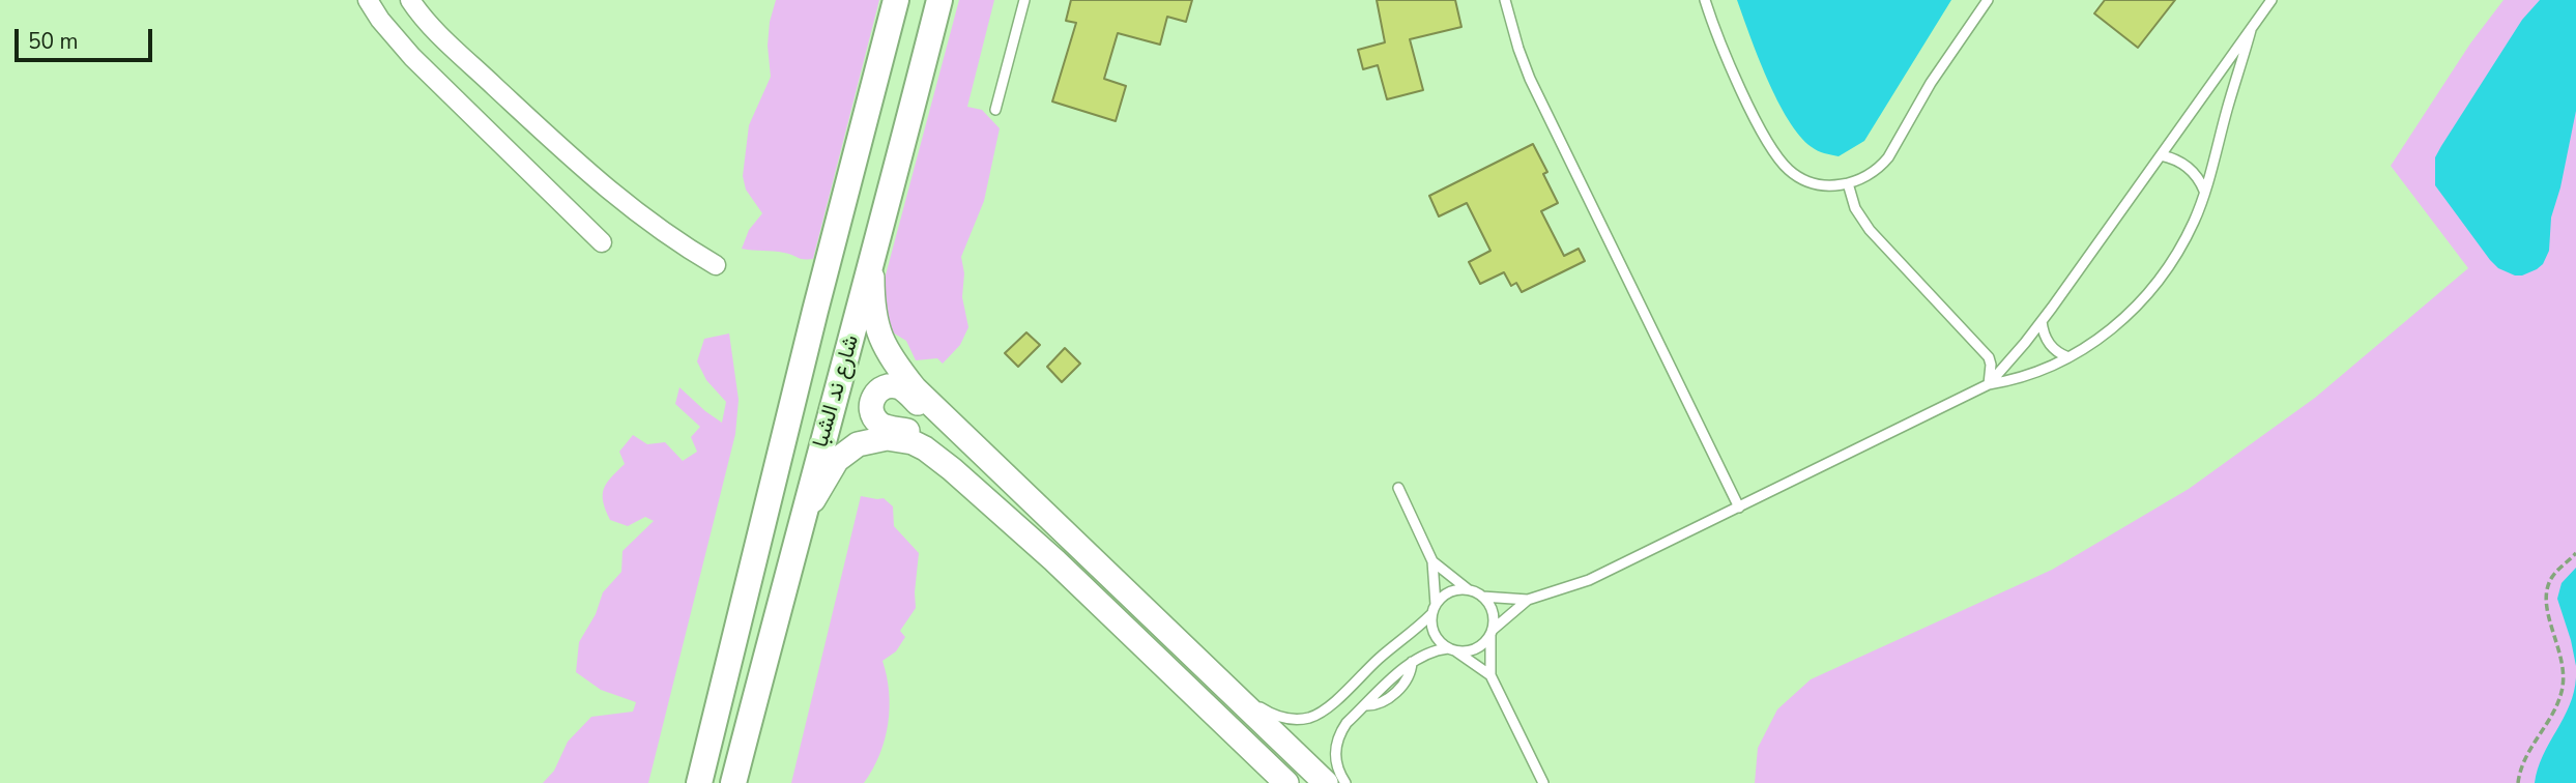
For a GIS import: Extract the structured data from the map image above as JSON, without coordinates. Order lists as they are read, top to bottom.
{
  "streets": {
    "main road": ["شارع ند الشبا"]
  },
  "scale_bar": "50 m"
}
